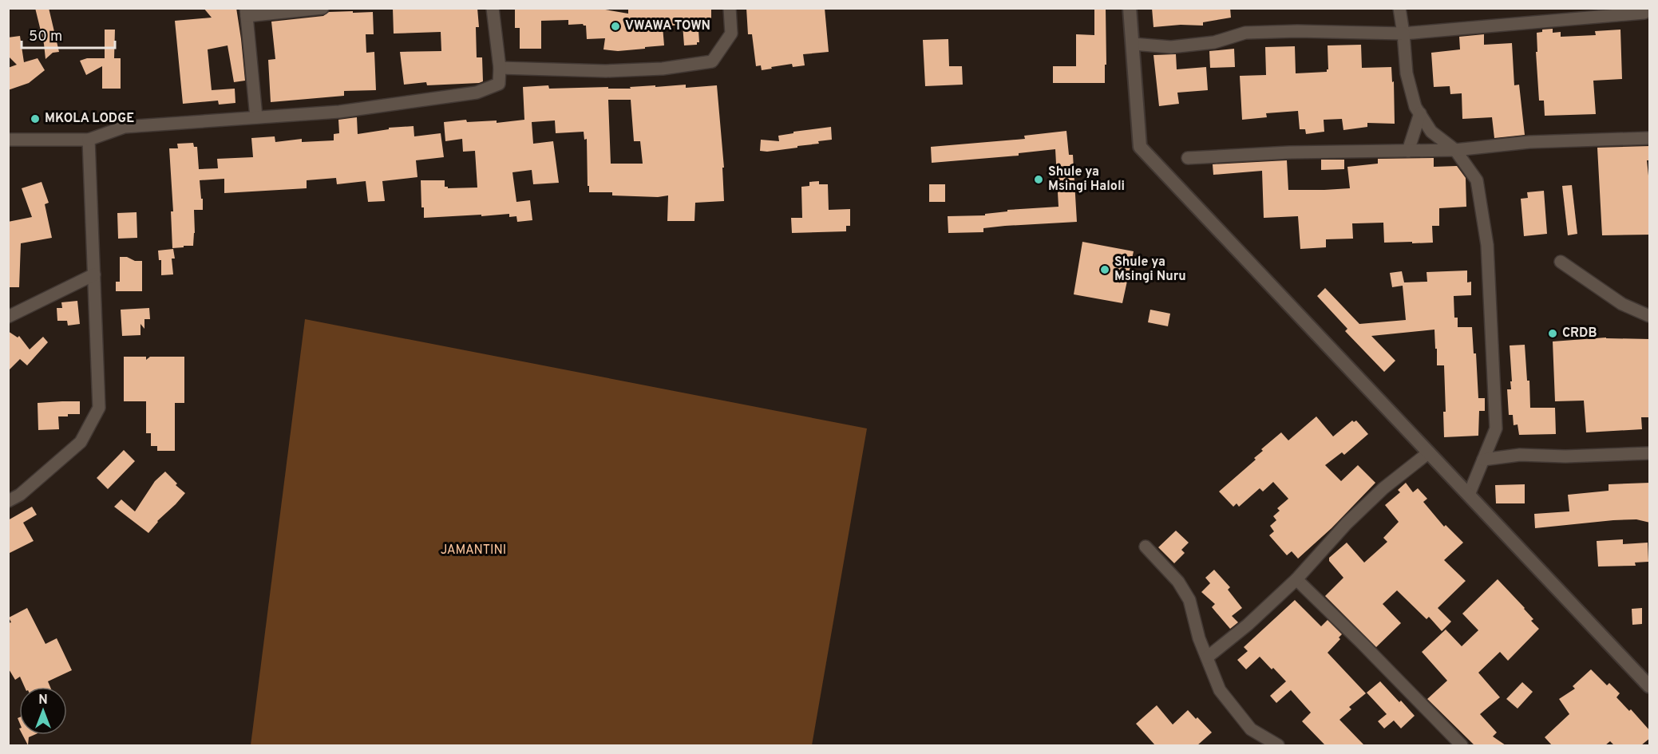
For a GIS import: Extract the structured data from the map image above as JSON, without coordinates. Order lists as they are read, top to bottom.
{
  "parks": ["JAMANTINI"],
  "places": [
    "VWAWA TOWN",
    "MKOLA LODGE",
    "Shule ya Msingi Haloli",
    "Shule ya Msingi Nuru",
    "CRDB"
  ],
  "scale_bar": "50 m",
  "north": "top"
}
